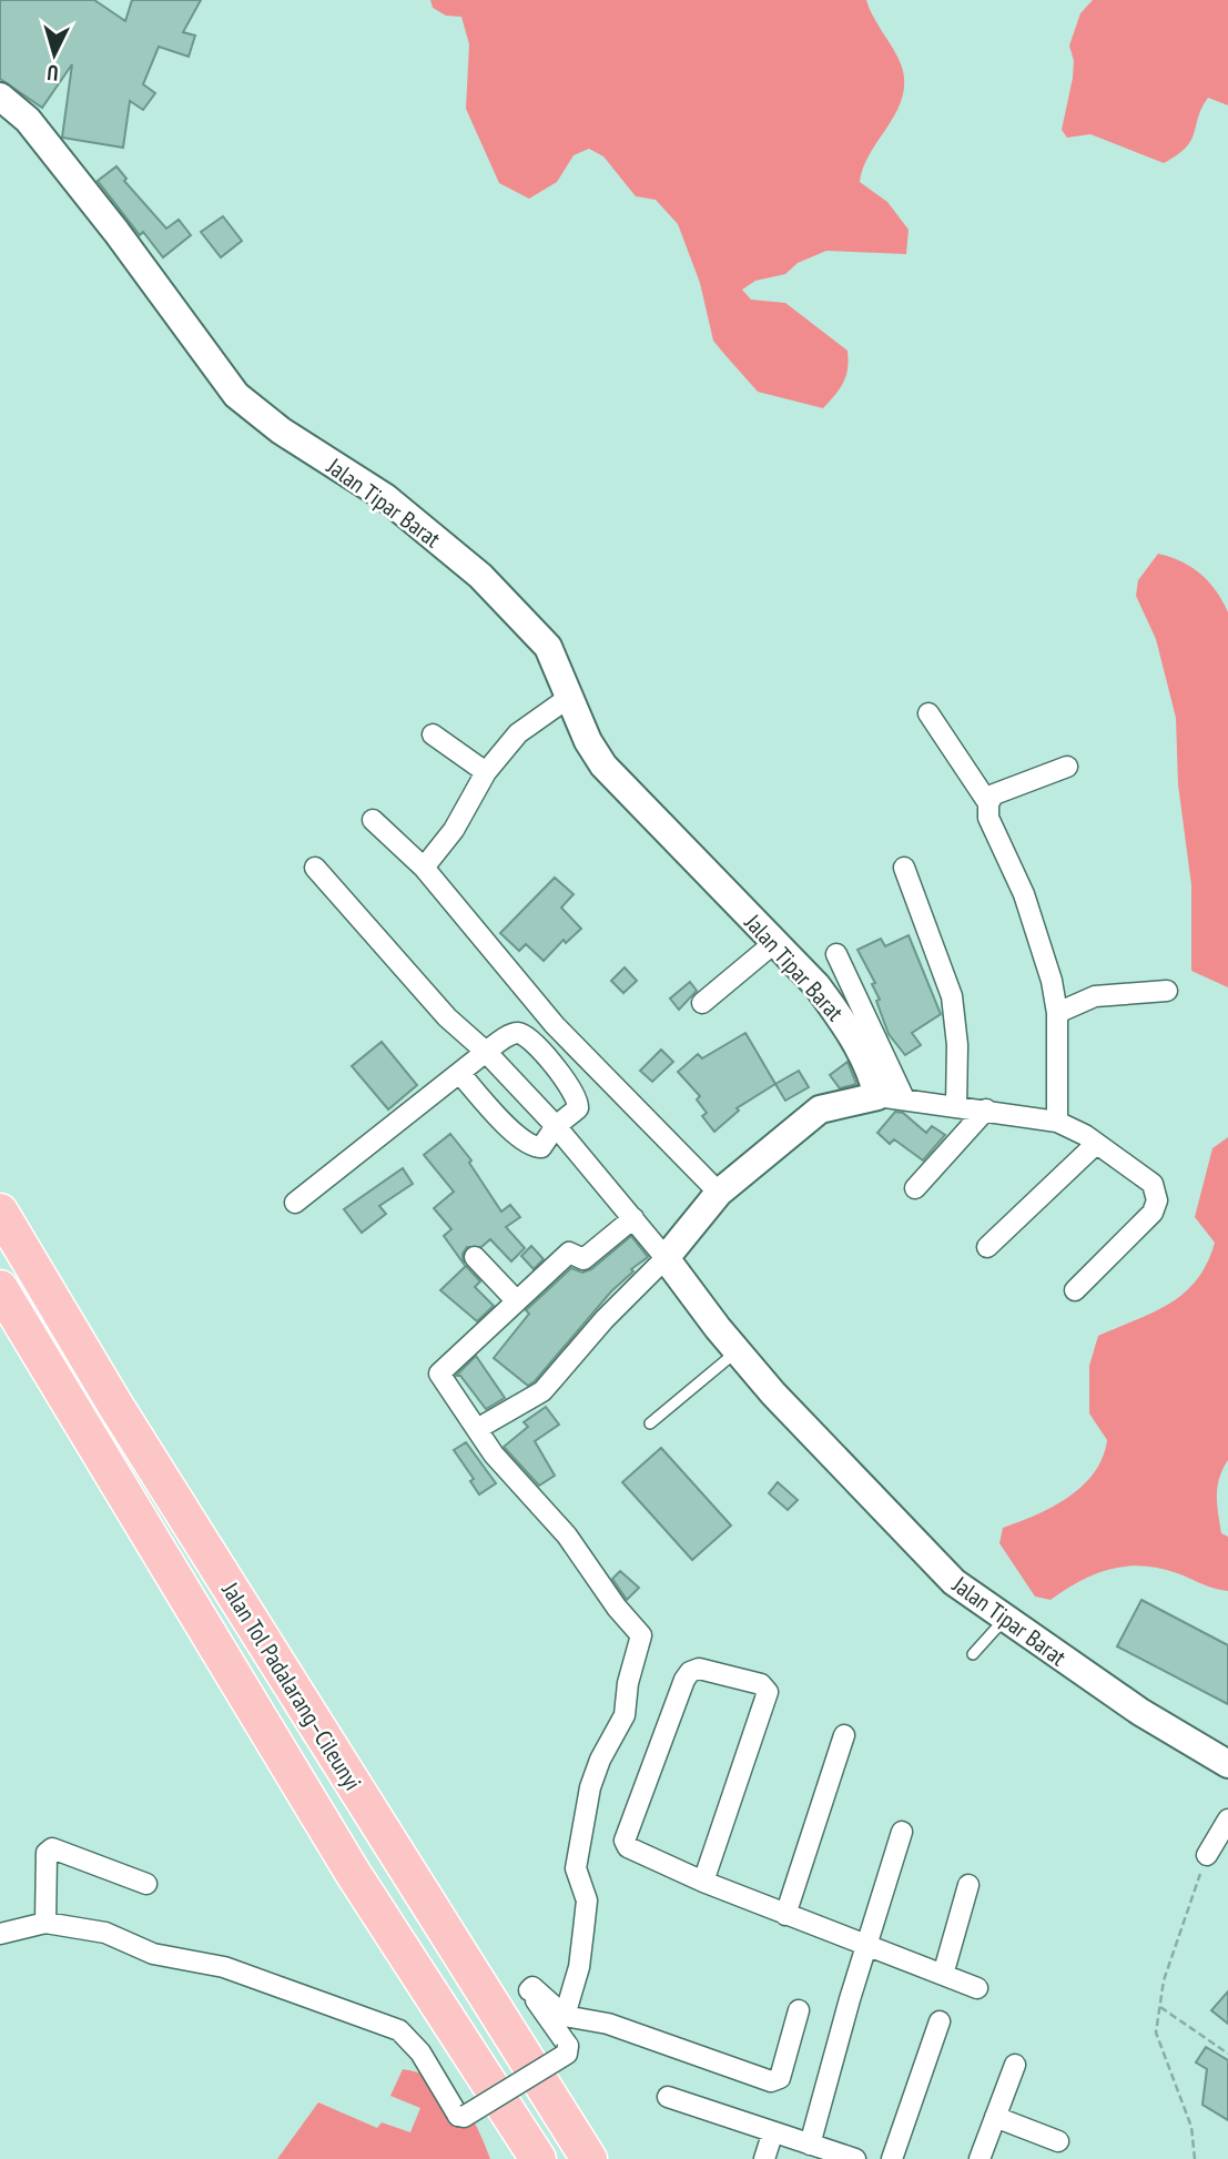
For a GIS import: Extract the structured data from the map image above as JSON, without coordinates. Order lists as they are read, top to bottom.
{
  "streets": {
    "highway": ["Jalan Tol Padalarang–Cileunyi"],
    "street": ["Jalan Tipar Barat"]
  },
  "north": "bottom"
}
